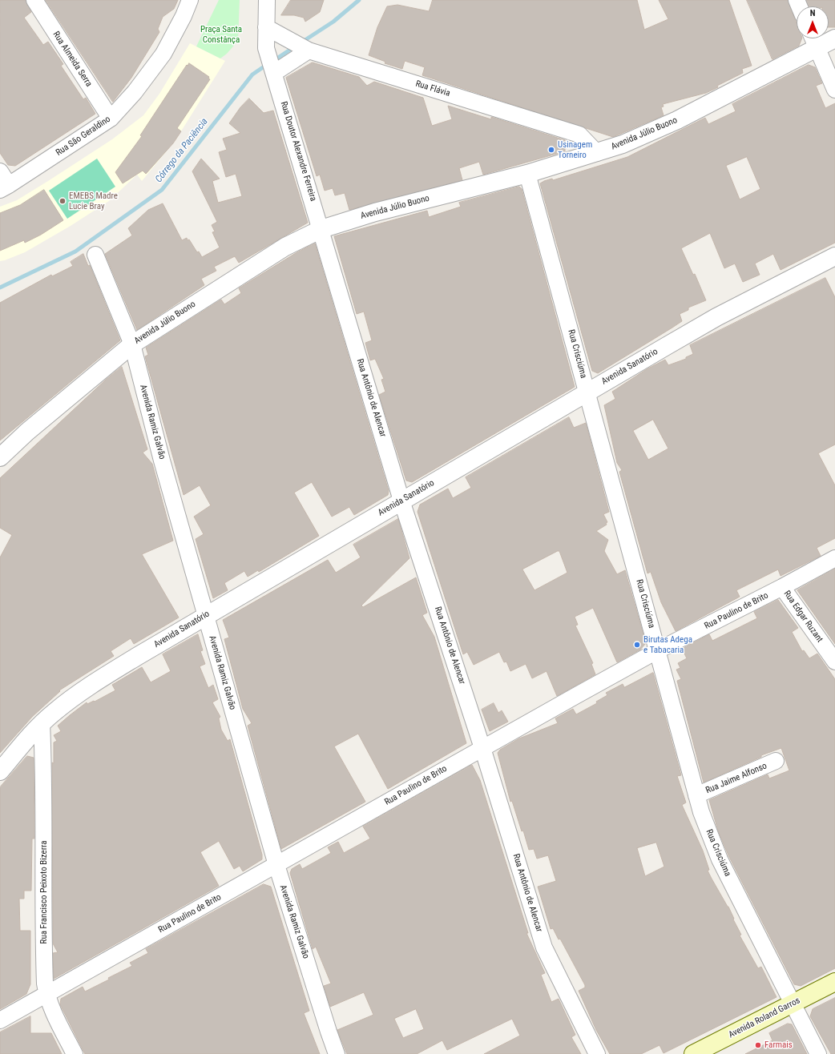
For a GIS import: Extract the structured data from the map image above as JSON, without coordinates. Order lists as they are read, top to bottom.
{
  "streets": {
    "main road": ["Avenida Roland Garros"],
    "street": [
      "Rua Almeida Serra",
      "Rua Flávia",
      "Avenida Júlio Buono",
      "Rua São Geraldino",
      "Rua Doutor Alexandre Ferreira",
      "Rua Crisciúma",
      "Avenida Sanatório",
      "Rua Antônio de Alencar",
      "Avenida Ramiz Galvão",
      "Rua Paulino de Brito",
      "Rua Edgar Ruzant",
      "Rua Jaime Alfonso",
      "Rua Francisco Peixoto Bizerra"
    ]
  },
  "crossings": [
    ["Rua Almeida Serra", "Rua São Geraldino"],
    ["Rua Flávia", "Avenida Júlio Buono"],
    ["Rua Flávia", "Rua Doutor Alexandre Ferreira"],
    ["Avenida Júlio Buono", "Rua Doutor Alexandre Ferreira"],
    ["Avenida Júlio Buono", "Rua Crisciúma"],
    ["Avenida Júlio Buono", "Rua Antônio de Alencar"],
    ["Avenida Júlio Buono", "Avenida Ramiz Galvão"],
    ["Rua Doutor Alexandre Ferreira", "Rua Antônio de Alencar"],
    ["Rua Crisciúma", "Avenida Sanatório"],
    ["Rua Crisciúma", "Rua Paulino de Brito"],
    ["Rua Crisciúma", "Rua Jaime Alfonso"],
    ["Rua Crisciúma", "Avenida Roland Garros"],
    ["Avenida Sanatório", "Rua Antônio de Alencar"],
    ["Avenida Sanatório", "Avenida Ramiz Galvão"],
    ["Avenida Sanatório", "Rua Francisco Peixoto Bizerra"],
    ["Rua Antônio de Alencar", "Rua Paulino de Brito"],
    ["Avenida Ramiz Galvão", "Rua Paulino de Brito"],
    ["Rua Paulino de Brito", "Rua Edgar Ruzant"],
    ["Rua Paulino de Brito", "Rua Francisco Peixoto Bizerra"]
  ],
  "water": ["Córrego da Paciência"],
  "parks": ["Praça Santa Constânça"],
  "places": [
    "Usinagem Torneiro",
    "EMEBS Madre Lucie Bray",
    "Birutas Adega e Tabacaria",
    "Farmais"
  ],
  "north": "top"
}
